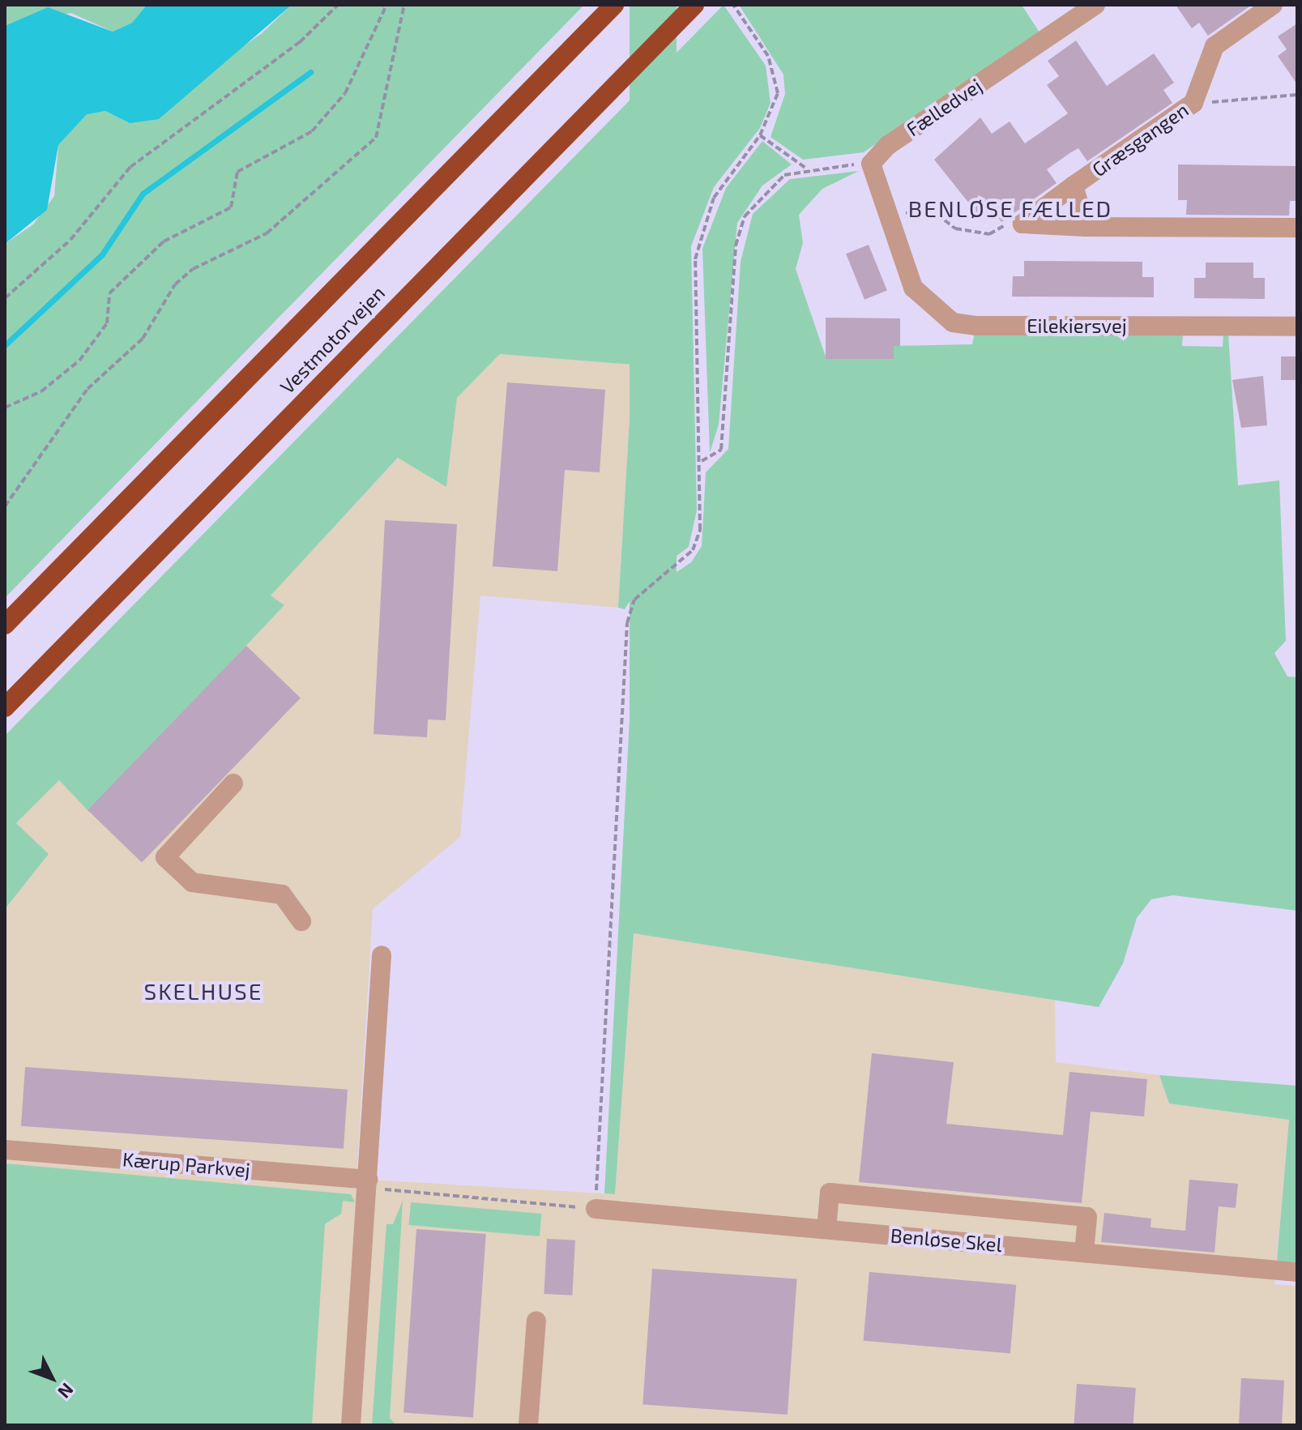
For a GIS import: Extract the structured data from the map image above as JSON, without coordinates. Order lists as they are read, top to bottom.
{
  "streets": {
    "highway": ["Vestmotorvejen"],
    "street": [
      "Fælledvej",
      "Græsgangen",
      "Eilekiersvej",
      "Kærup Parkvej",
      "Benløse Skel"
    ]
  },
  "districts": ["BENLØSE FÆLLED", "SKELHUSE"],
  "north": "bottom right"
}
